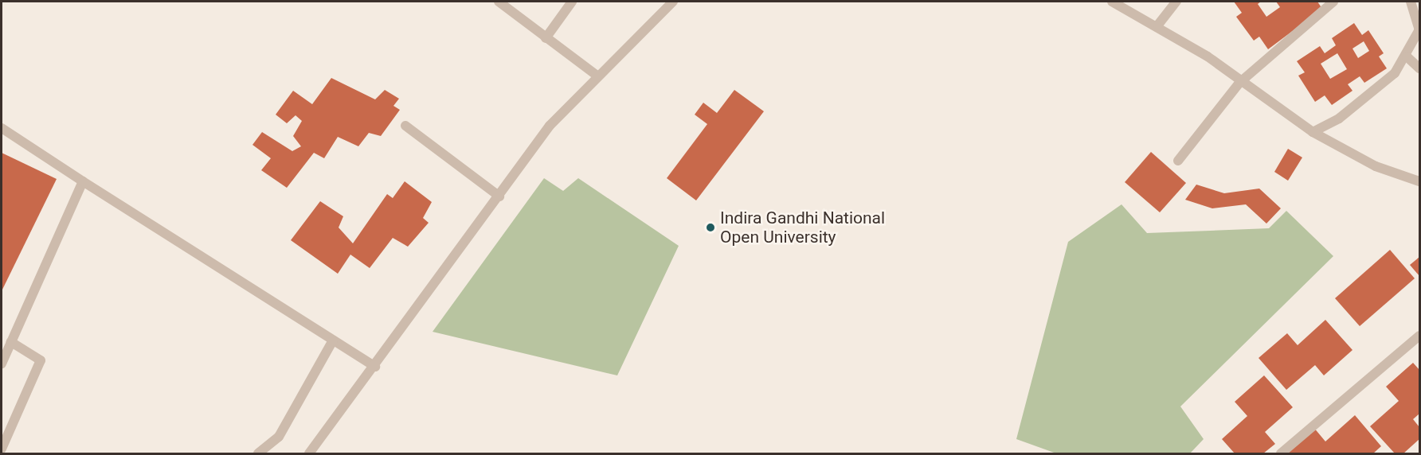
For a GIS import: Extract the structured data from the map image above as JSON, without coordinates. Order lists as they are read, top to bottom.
{
  "places": ["Indira Gandhi National Open University"]
}
